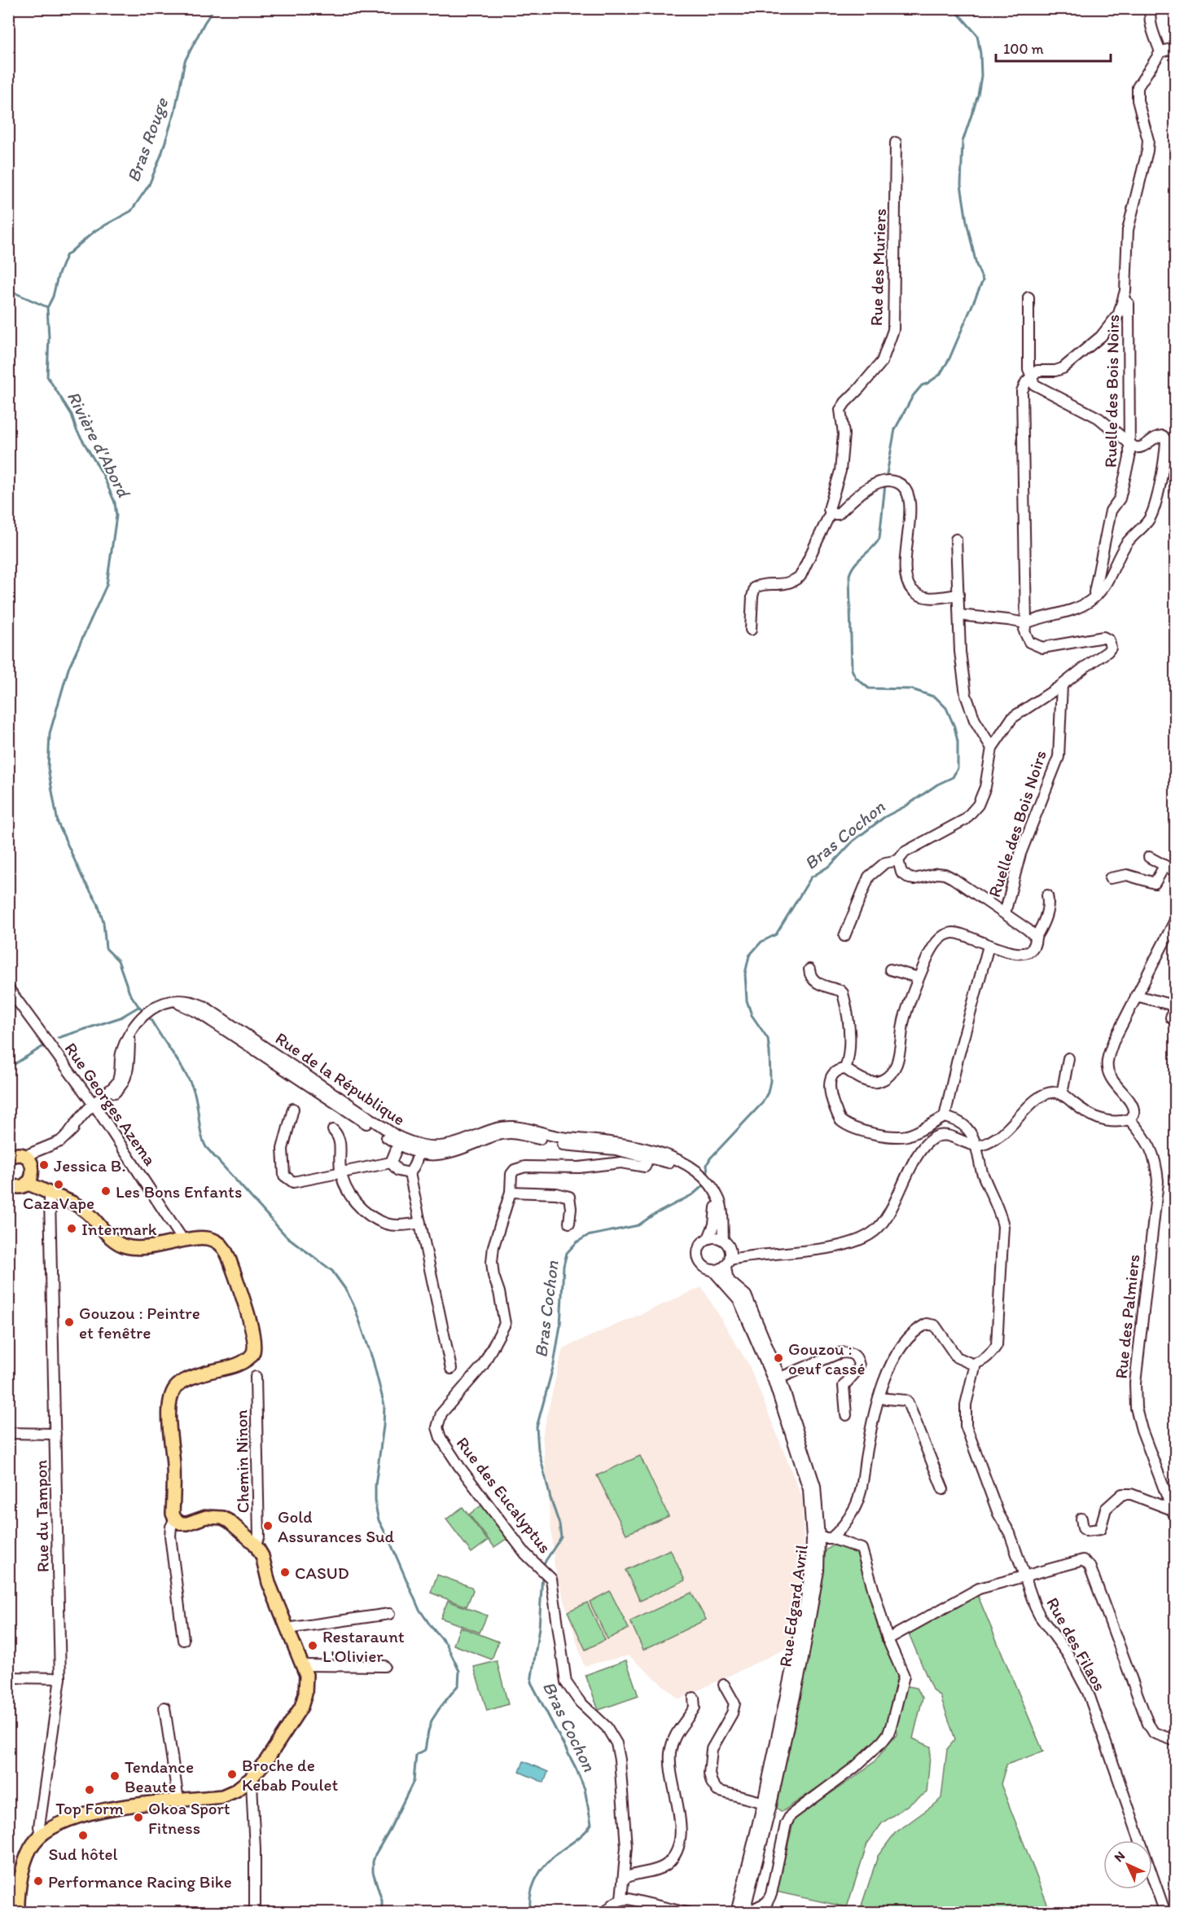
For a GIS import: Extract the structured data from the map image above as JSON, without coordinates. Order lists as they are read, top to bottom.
{
  "streets": {
    "street": [
      "Rue des Muriers",
      "Ruelle des Bois Noirs",
      "Rue de la République",
      "Rue Georges Azema",
      "Rue des Palmiers",
      "Chemin Ninon",
      "Rue des Eucalyptus",
      "Rue du Tampon",
      "Rue Edgard Avril",
      "Rue des Filaos"
    ]
  },
  "crossings": [
    ["Rue de la République", "Rue Georges Azema"],
    ["Rue de la République", "Rue Edgard Avril"]
  ],
  "water": ["Bras Rouge", "Rivière d'Abord", "Bras Cochon"],
  "places": [
    "Jessica B.",
    "CazaVape",
    "Les Bons Enfants",
    "Intermark",
    "Gouzou : Peintre et fenêtre",
    "Gouzou : oeuf cassé",
    "Gold Assurances Sud",
    "CASUD",
    "Restaraunt L'Olivier",
    "Broche de Kebab Poulet",
    "Tendance Beaute",
    "Top Form",
    "Okoa Sport Fitness",
    "Sud hôtel",
    "Performance Racing Bike"
  ],
  "scale_bar": "100 m",
  "north": "top left"
}
